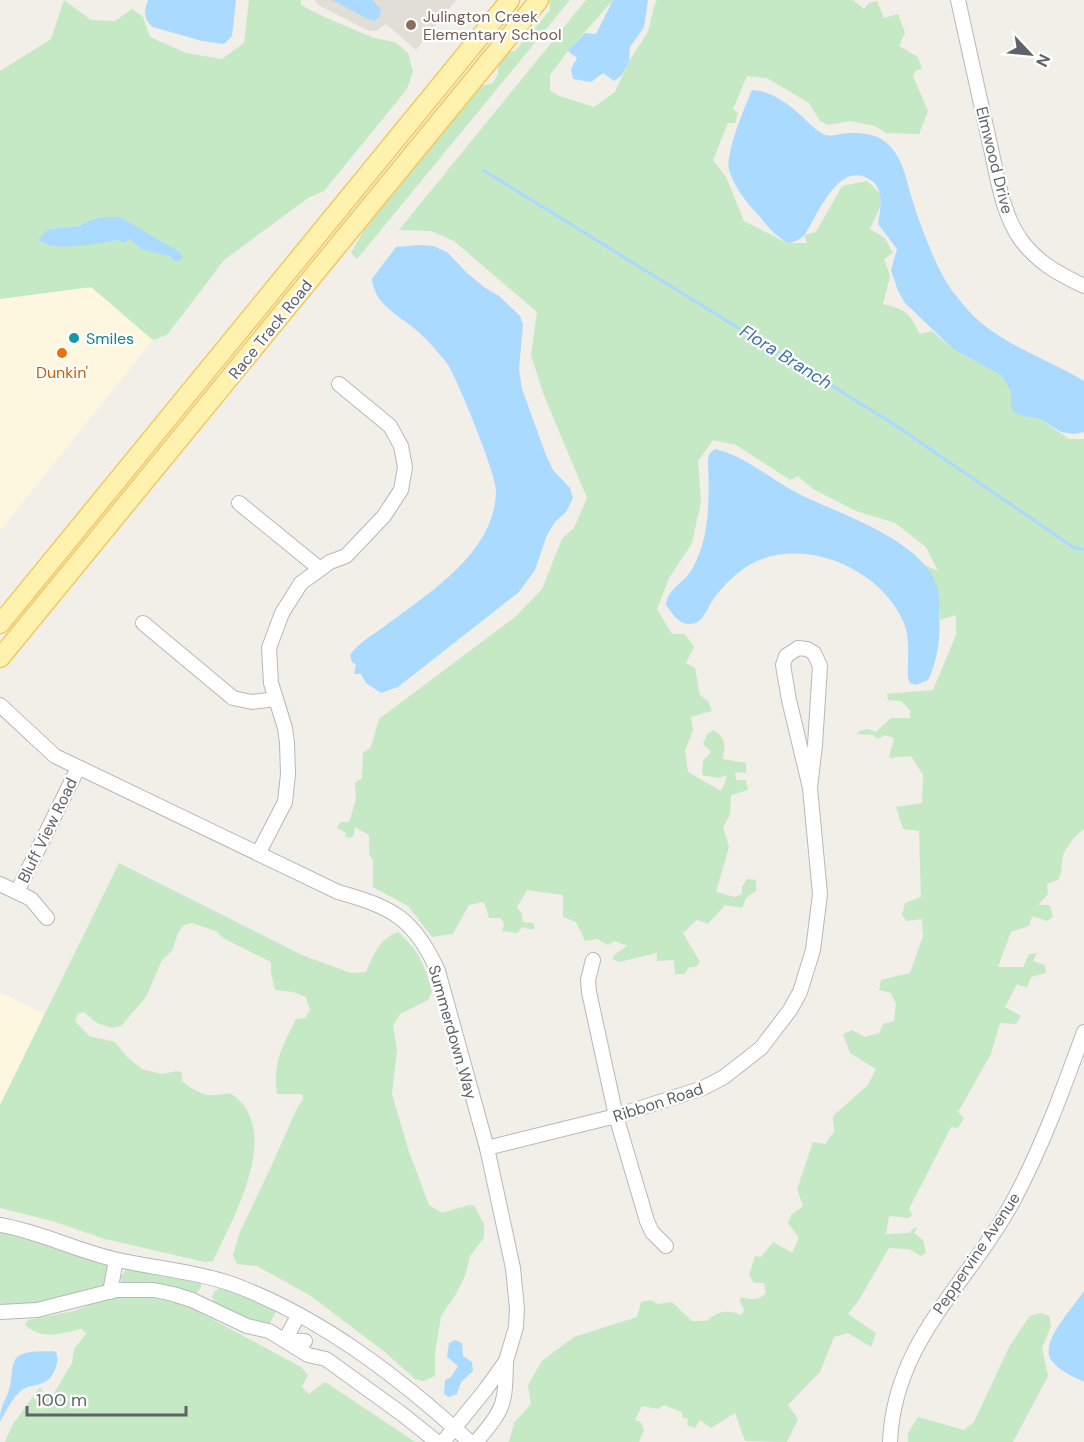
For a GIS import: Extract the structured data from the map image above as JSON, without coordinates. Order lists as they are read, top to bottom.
{
  "streets": {
    "main road": ["Race Track Road"],
    "street": [
      "Elmwood Drive",
      "Bluff View Road",
      "Summerdown Way",
      "Ribbon Road",
      "Peppervine Avenue"
    ]
  },
  "crossings": [
    ["Bluff View Road", "Summerdown Way"],
    ["Summerdown Way", "Ribbon Road"]
  ],
  "water": ["Flora Branch"],
  "places": ["Julington Creek Elementary School", "Smiles", "Dunkin'"],
  "scale_bar": "100 m",
  "north": "bottom right"
}
